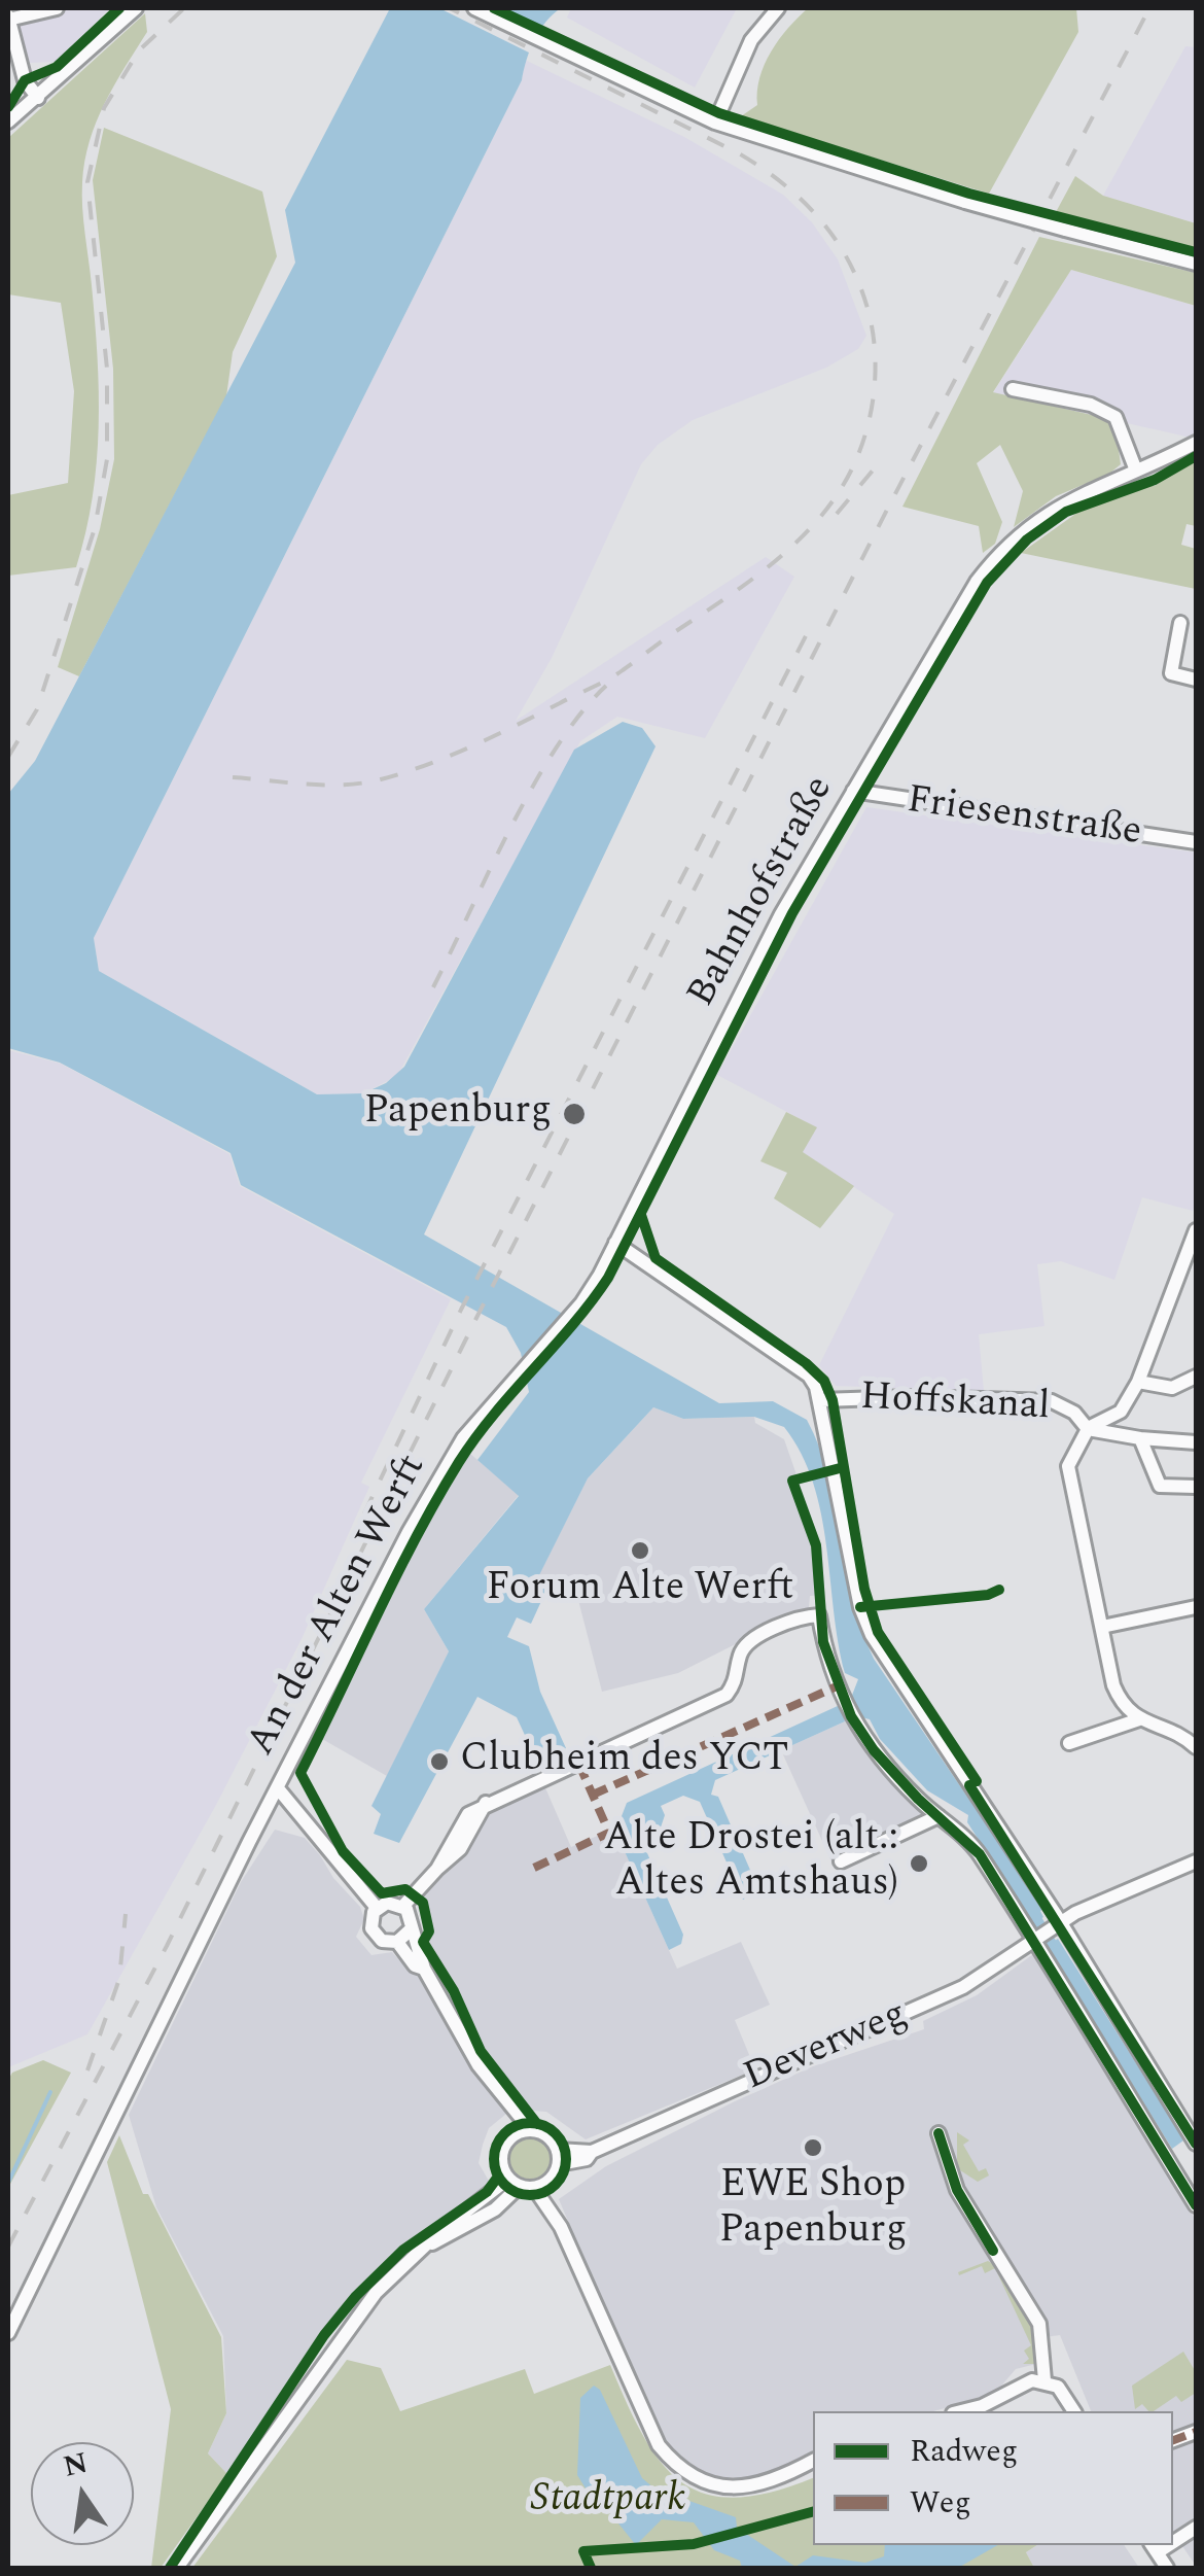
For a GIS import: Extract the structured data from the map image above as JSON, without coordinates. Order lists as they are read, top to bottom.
{
  "streets": {
    "street": [
      "Friesenstraße",
      "Bahnhofstraße",
      "Hoffskanal",
      "An der Alten Werft",
      "Deverweg"
    ]
  },
  "crossings": [
    ["Friesenstraße", "Bahnhofstraße"],
    ["Bahnhofstraße", "An der Alten Werft"]
  ],
  "parks": ["Stadtpark"],
  "places": [
    "Papenburg",
    "Forum Alte Werft",
    "Clubheim des YCT",
    "Alte Drostei (alt.: Altes Amtshaus)",
    "EWE Shop Papenburg"
  ],
  "legend": ["Radweg", "Weg"],
  "north": "top"
}
